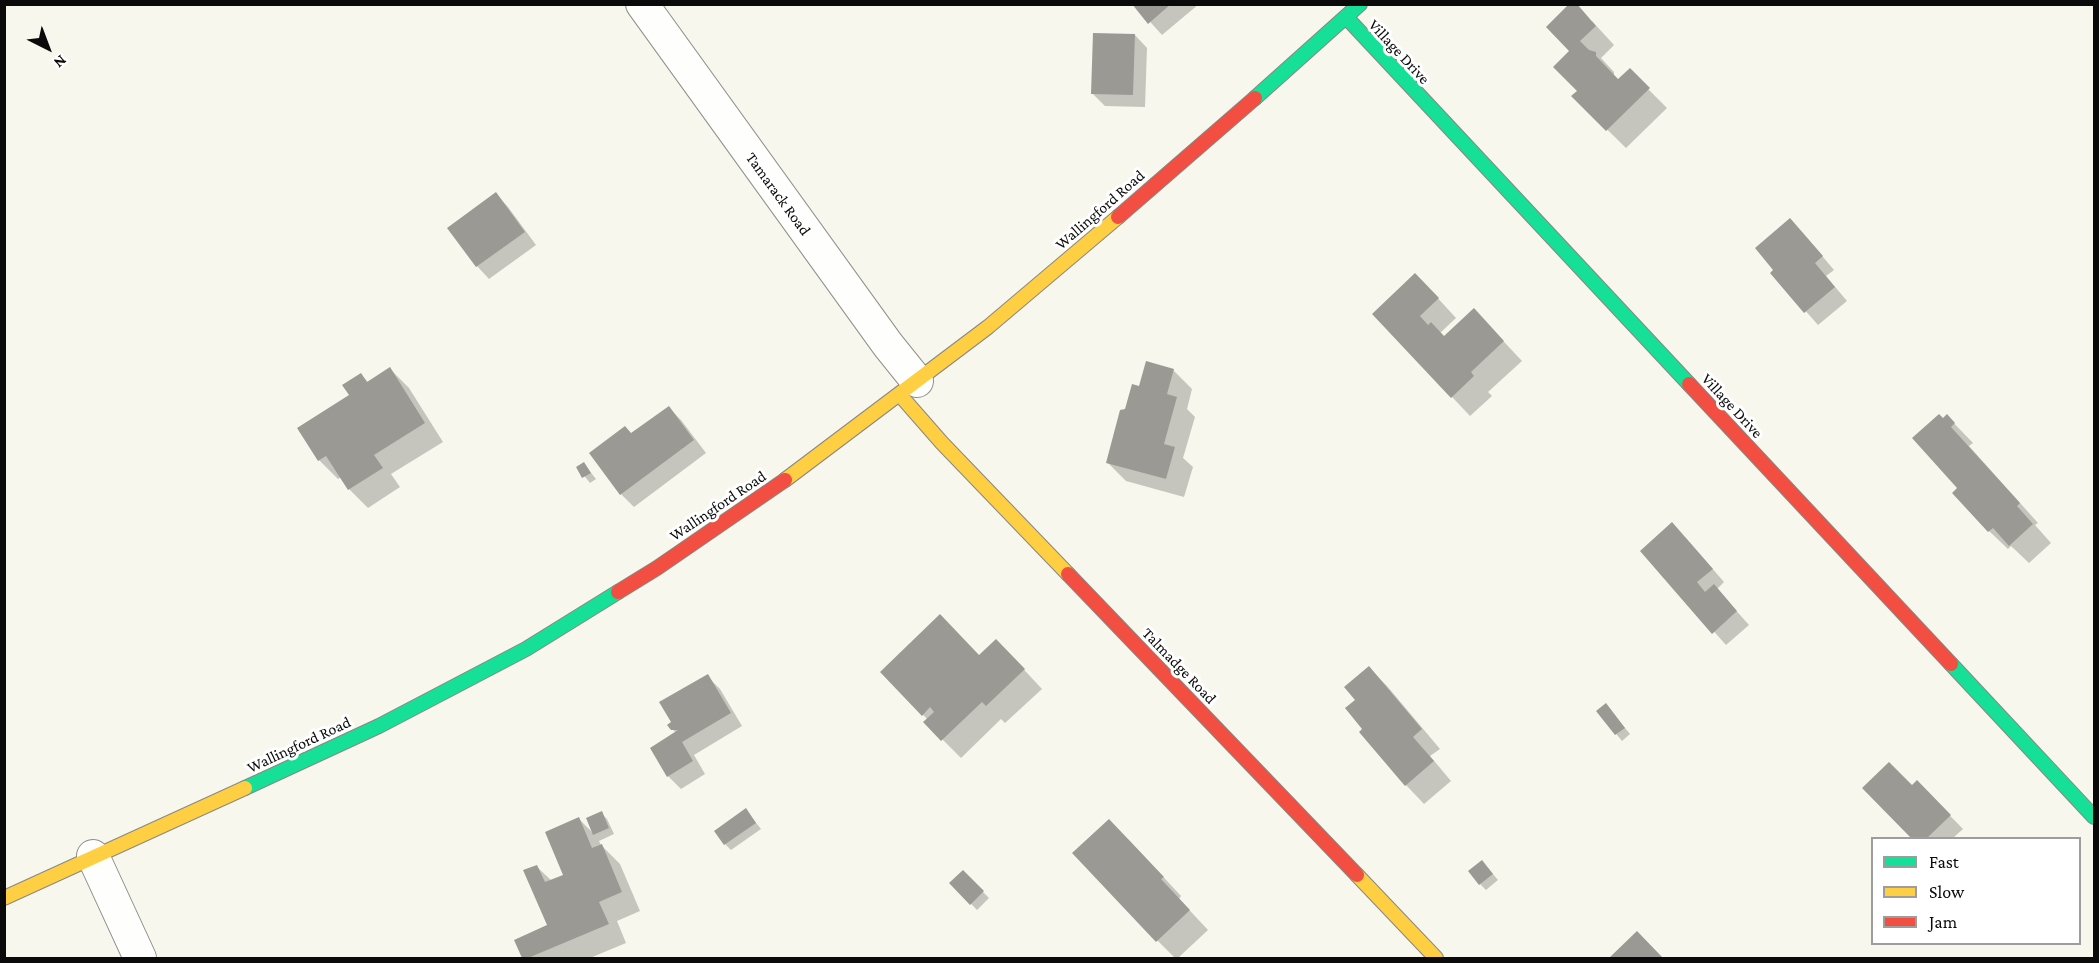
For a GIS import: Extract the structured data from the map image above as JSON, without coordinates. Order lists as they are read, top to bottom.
{
  "streets": {
    "street": [
      "Village Drive",
      "Tamarack Road",
      "Wallingford Road",
      "Talmadge Road"
    ]
  },
  "crossings": [
    ["Village Drive", "Wallingford Road"],
    ["Tamarack Road", "Wallingford Road"],
    ["Tamarack Road", "Talmadge Road"],
    ["Wallingford Road", "Talmadge Road"]
  ],
  "legend": ["Fast", "Slow", "Jam"],
  "north": "bottom right"
}
